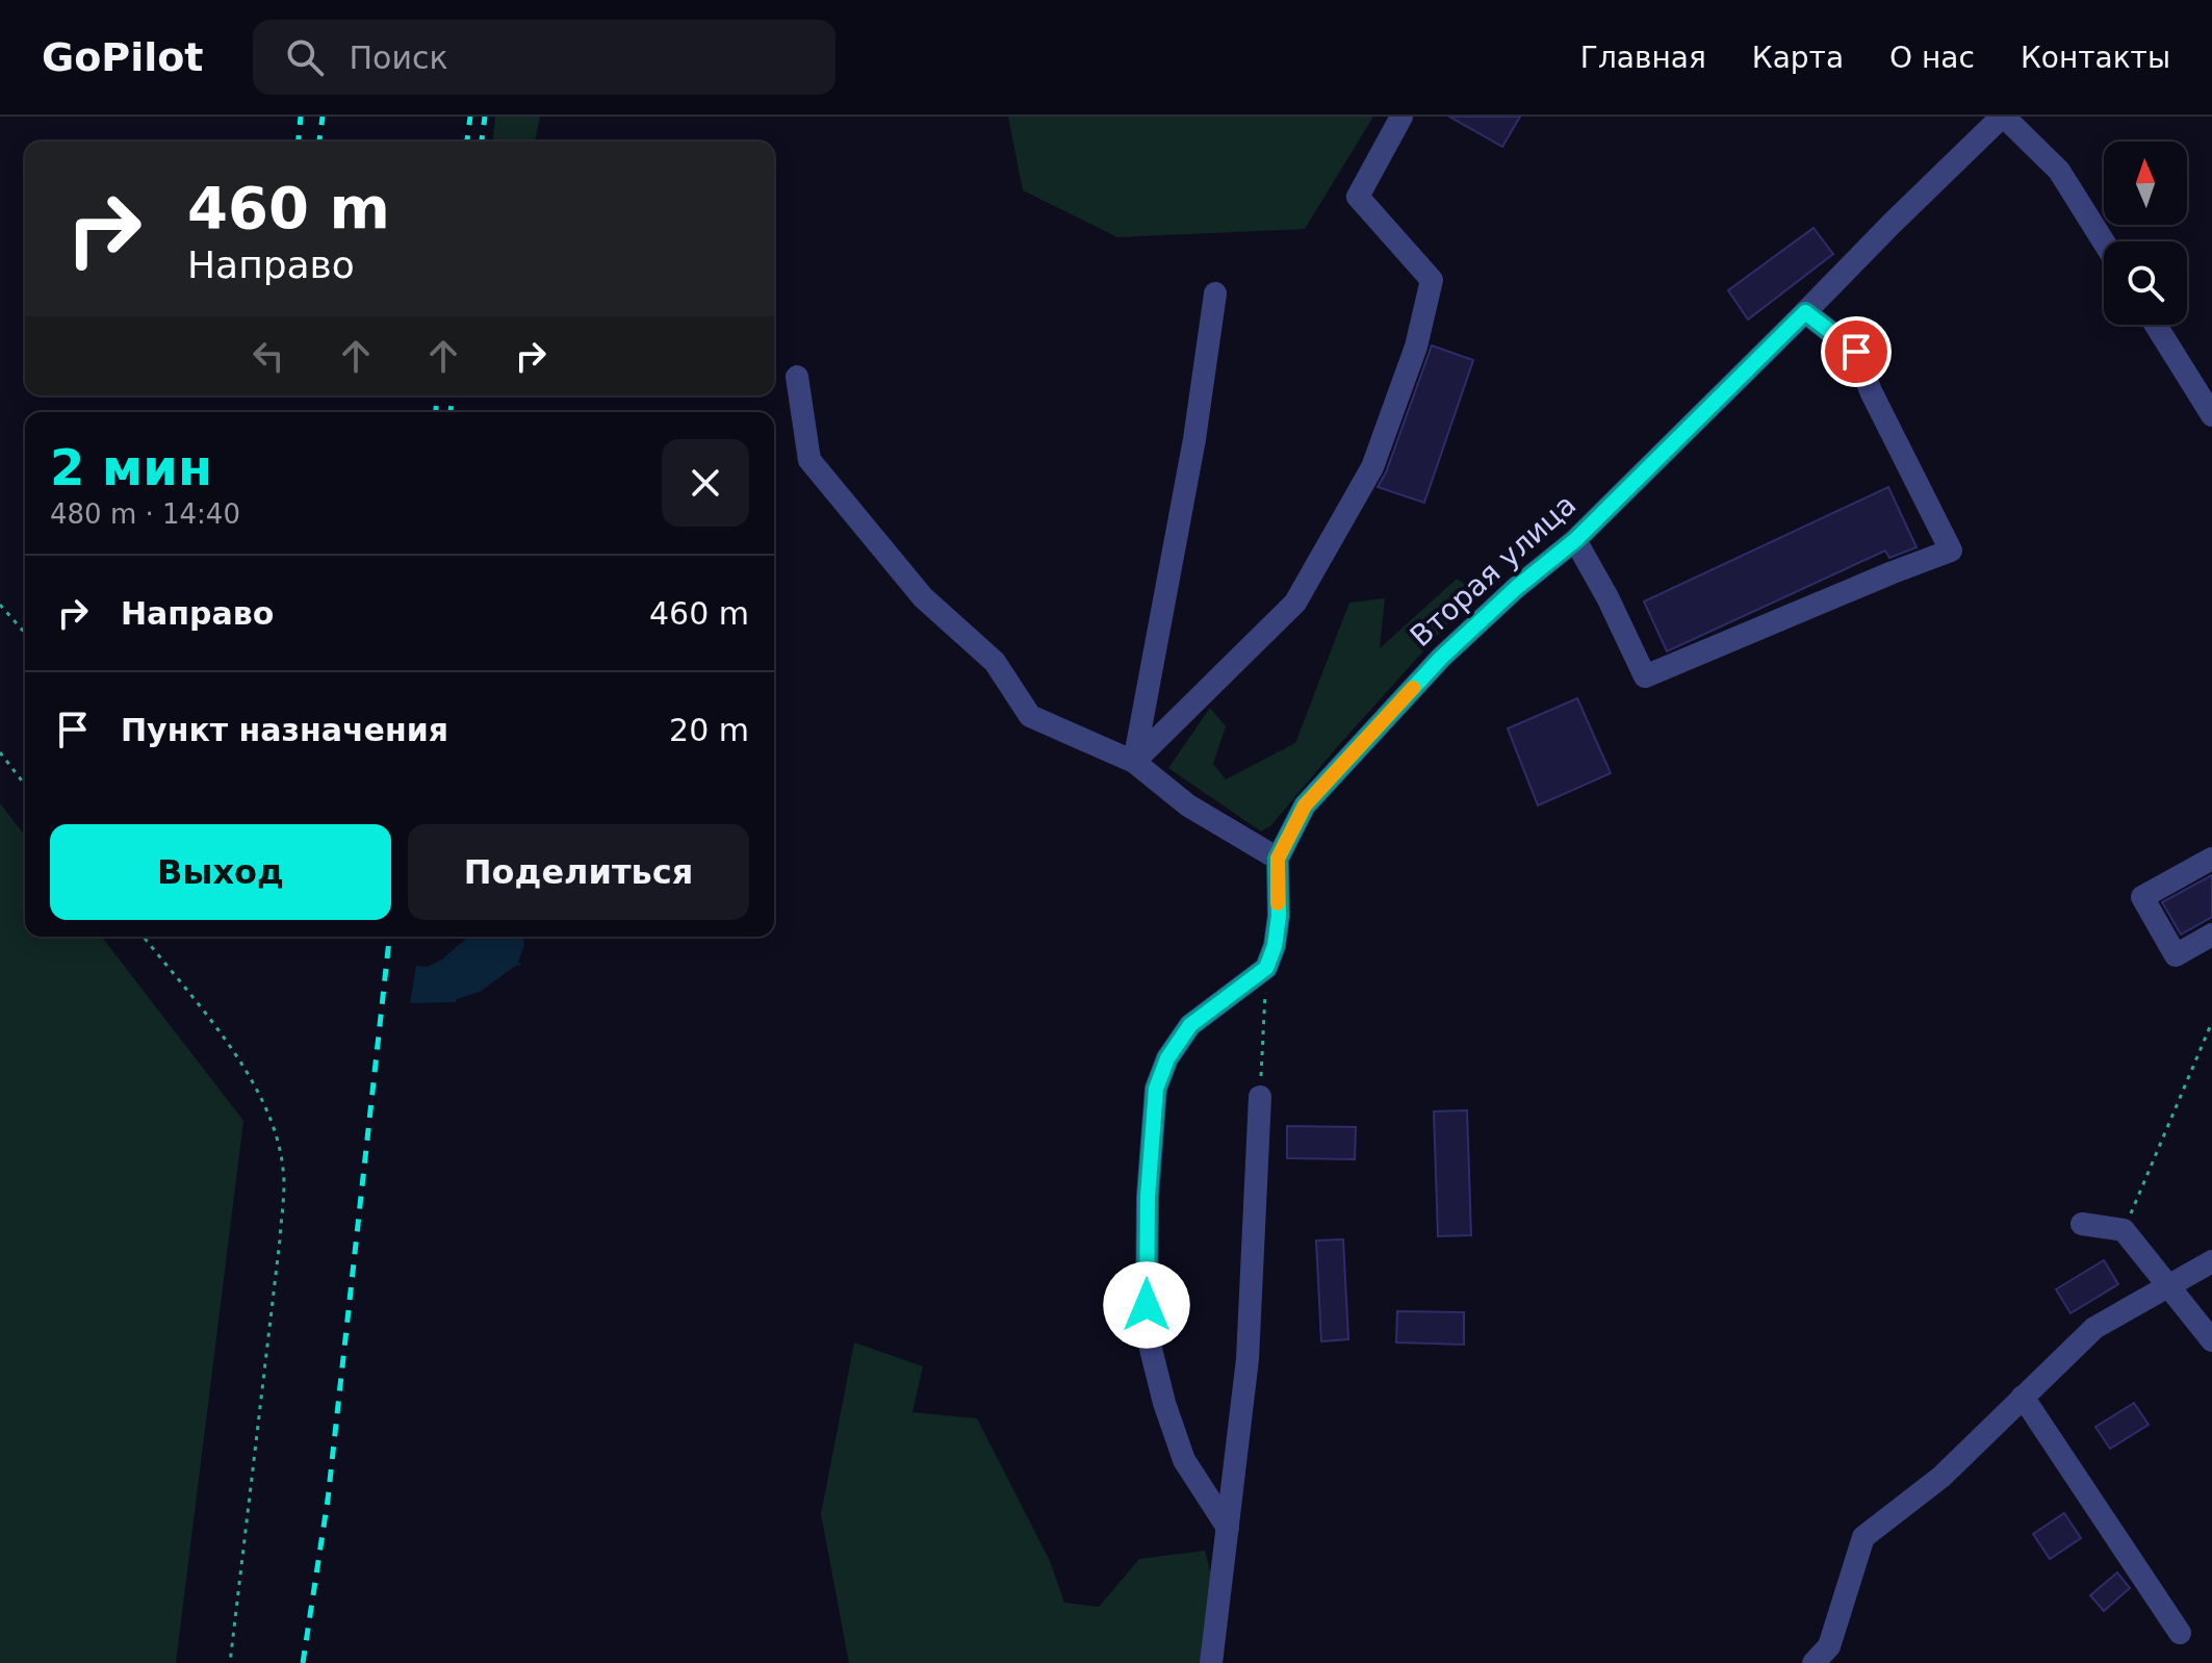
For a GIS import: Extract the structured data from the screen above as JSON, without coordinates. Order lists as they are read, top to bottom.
{
  "streets": {
    "street": ["Вторая улица"]
  },
  "north": "top",
  "page": {
    "header": "GoPilot",
    "search": "Поиск",
    "nav": [
      "Главная",
      "Карта",
      "О нас",
      "Контакты"
    ],
    "turn": ["460 m", "Направо"],
    "heading": ["2 мин", "480 m · 14:40"],
    "list": [
      {
        "name": "Направо",
        "value": "460 m"
      },
      {
        "name": "Пункт назначения",
        "value": "20 m"
      }
    ],
    "buttons": ["Выход", "Поделиться"]
  }
}
